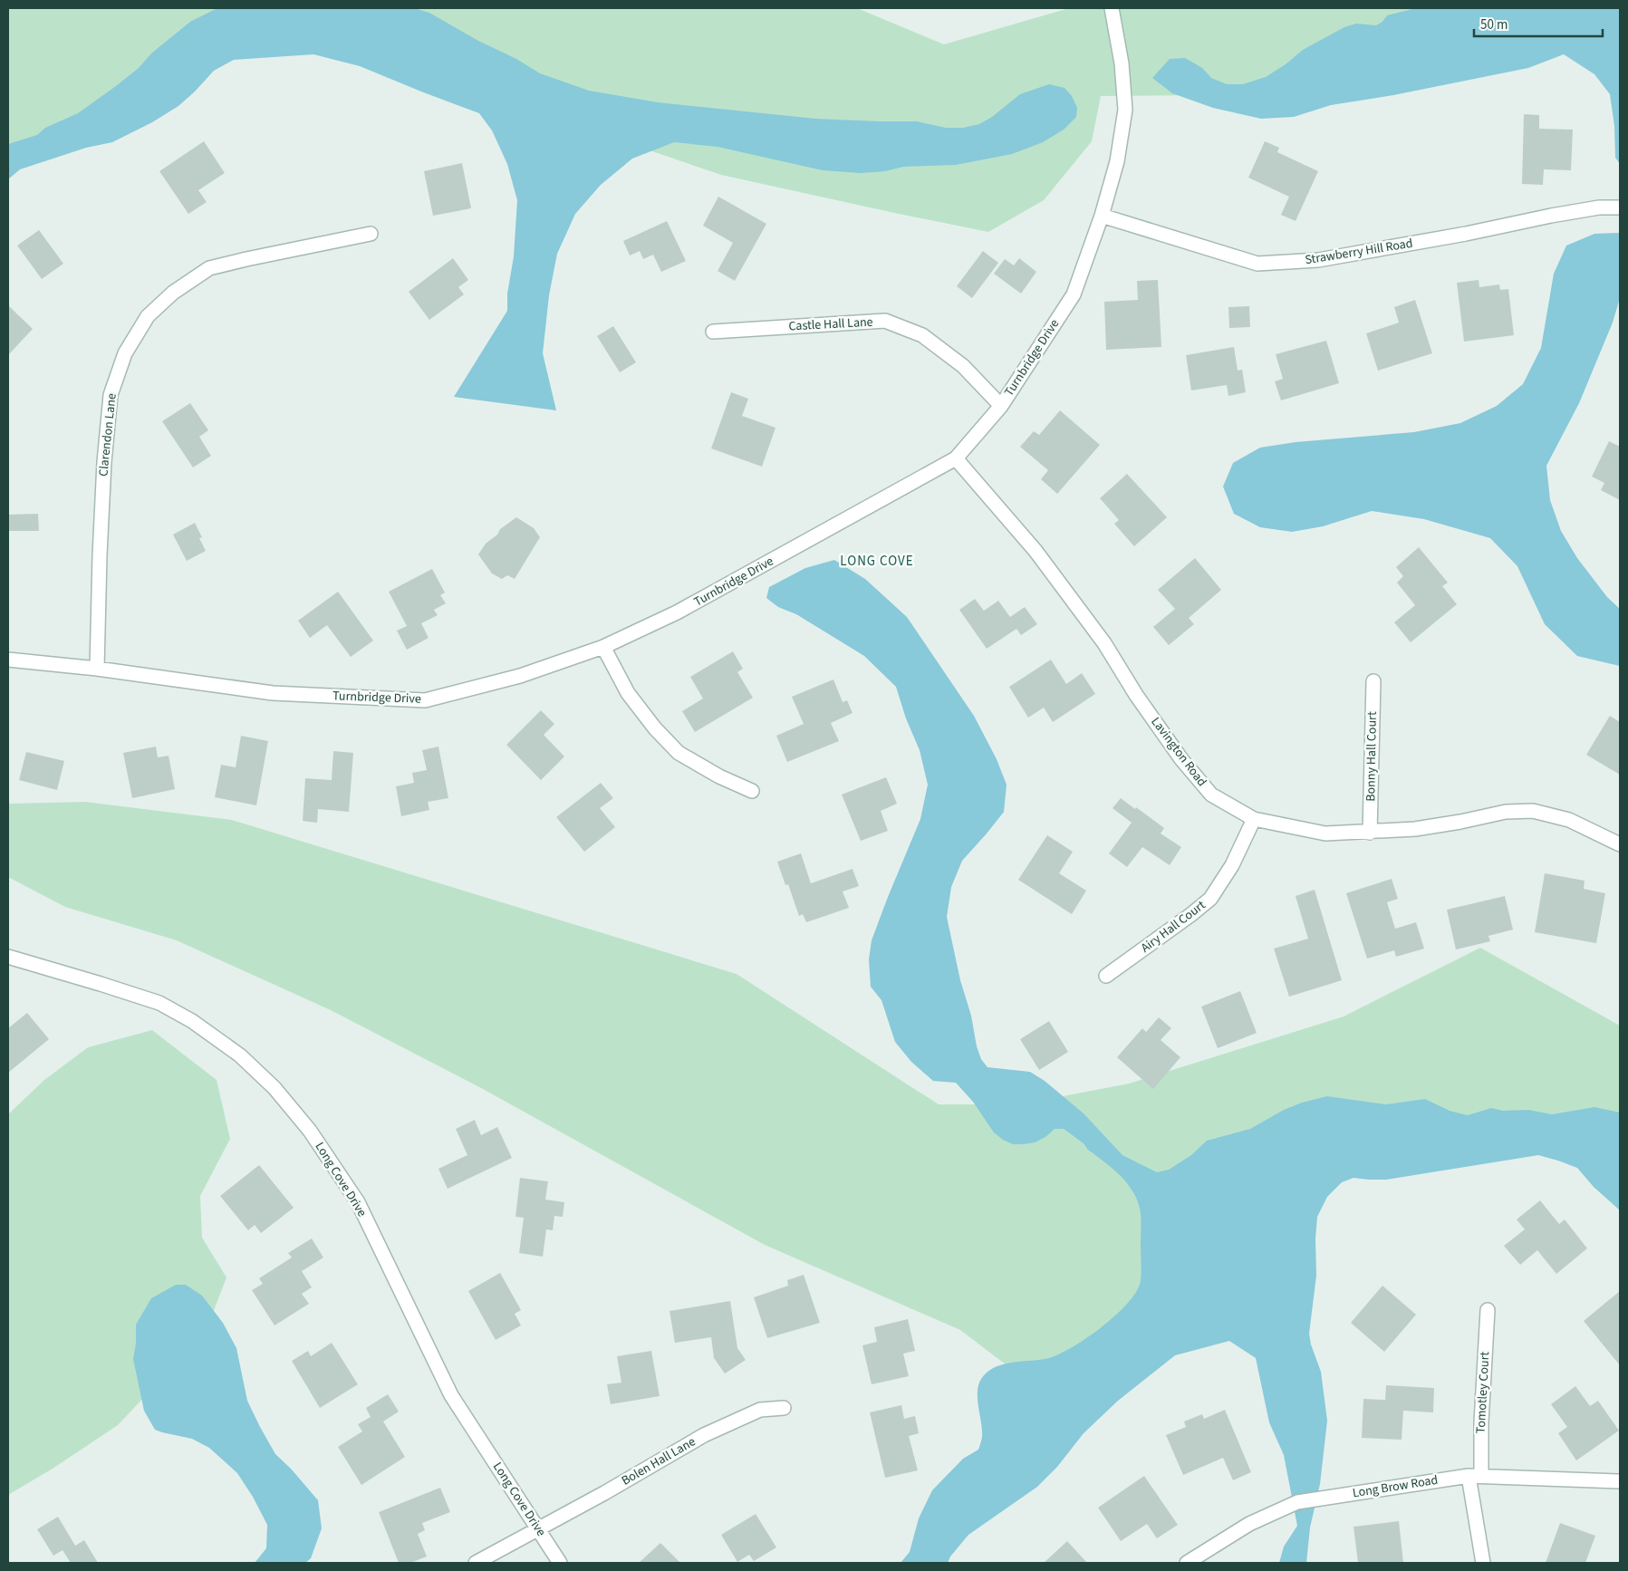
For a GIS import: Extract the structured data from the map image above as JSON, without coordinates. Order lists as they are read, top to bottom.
{
  "streets": {
    "street": [
      "Strawberry Hill Road",
      "Castle Hall Lane",
      "Turnbridge Drive",
      "Clarendon Lane",
      "Lavington Road",
      "Bonny Hall Court",
      "Airy Hall Court",
      "Long Cove Drive",
      "Tomotley Court",
      "Bolen Hall Lane",
      "Long Brow Road"
    ]
  },
  "crossings": [
    ["Strawberry Hill Road", "Turnbridge Drive"],
    ["Castle Hall Lane", "Turnbridge Drive"],
    ["Turnbridge Drive", "Clarendon Lane"],
    ["Turnbridge Drive", "Lavington Road"],
    ["Lavington Road", "Bonny Hall Court"],
    ["Lavington Road", "Airy Hall Court"],
    ["Long Cove Drive", "Bolen Hall Lane"],
    ["Tomotley Court", "Long Brow Road"]
  ],
  "districts": ["LONG COVE"],
  "scale_bar": "50 m"
}
